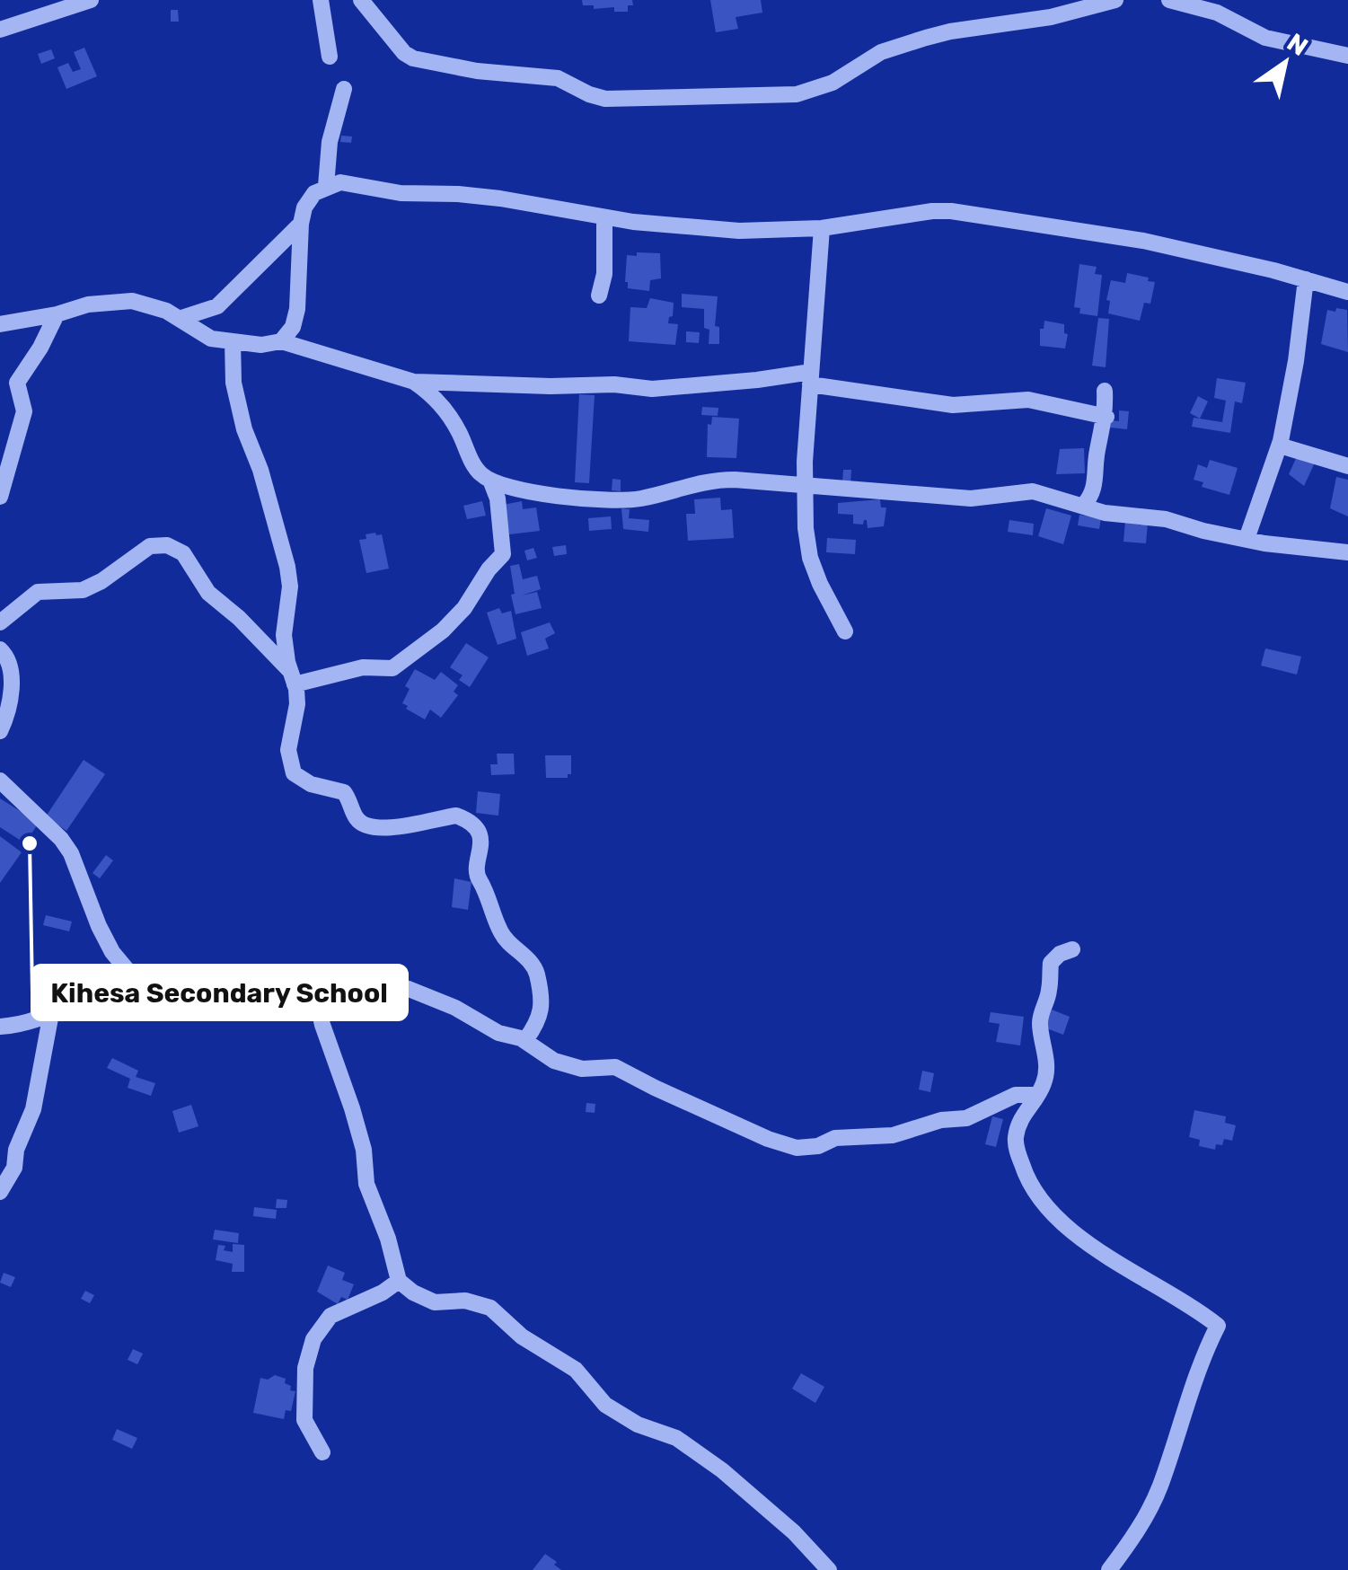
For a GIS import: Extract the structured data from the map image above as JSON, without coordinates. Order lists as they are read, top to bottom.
{
  "places": ["Kihesa Secondary School"],
  "north": "top right"
}
